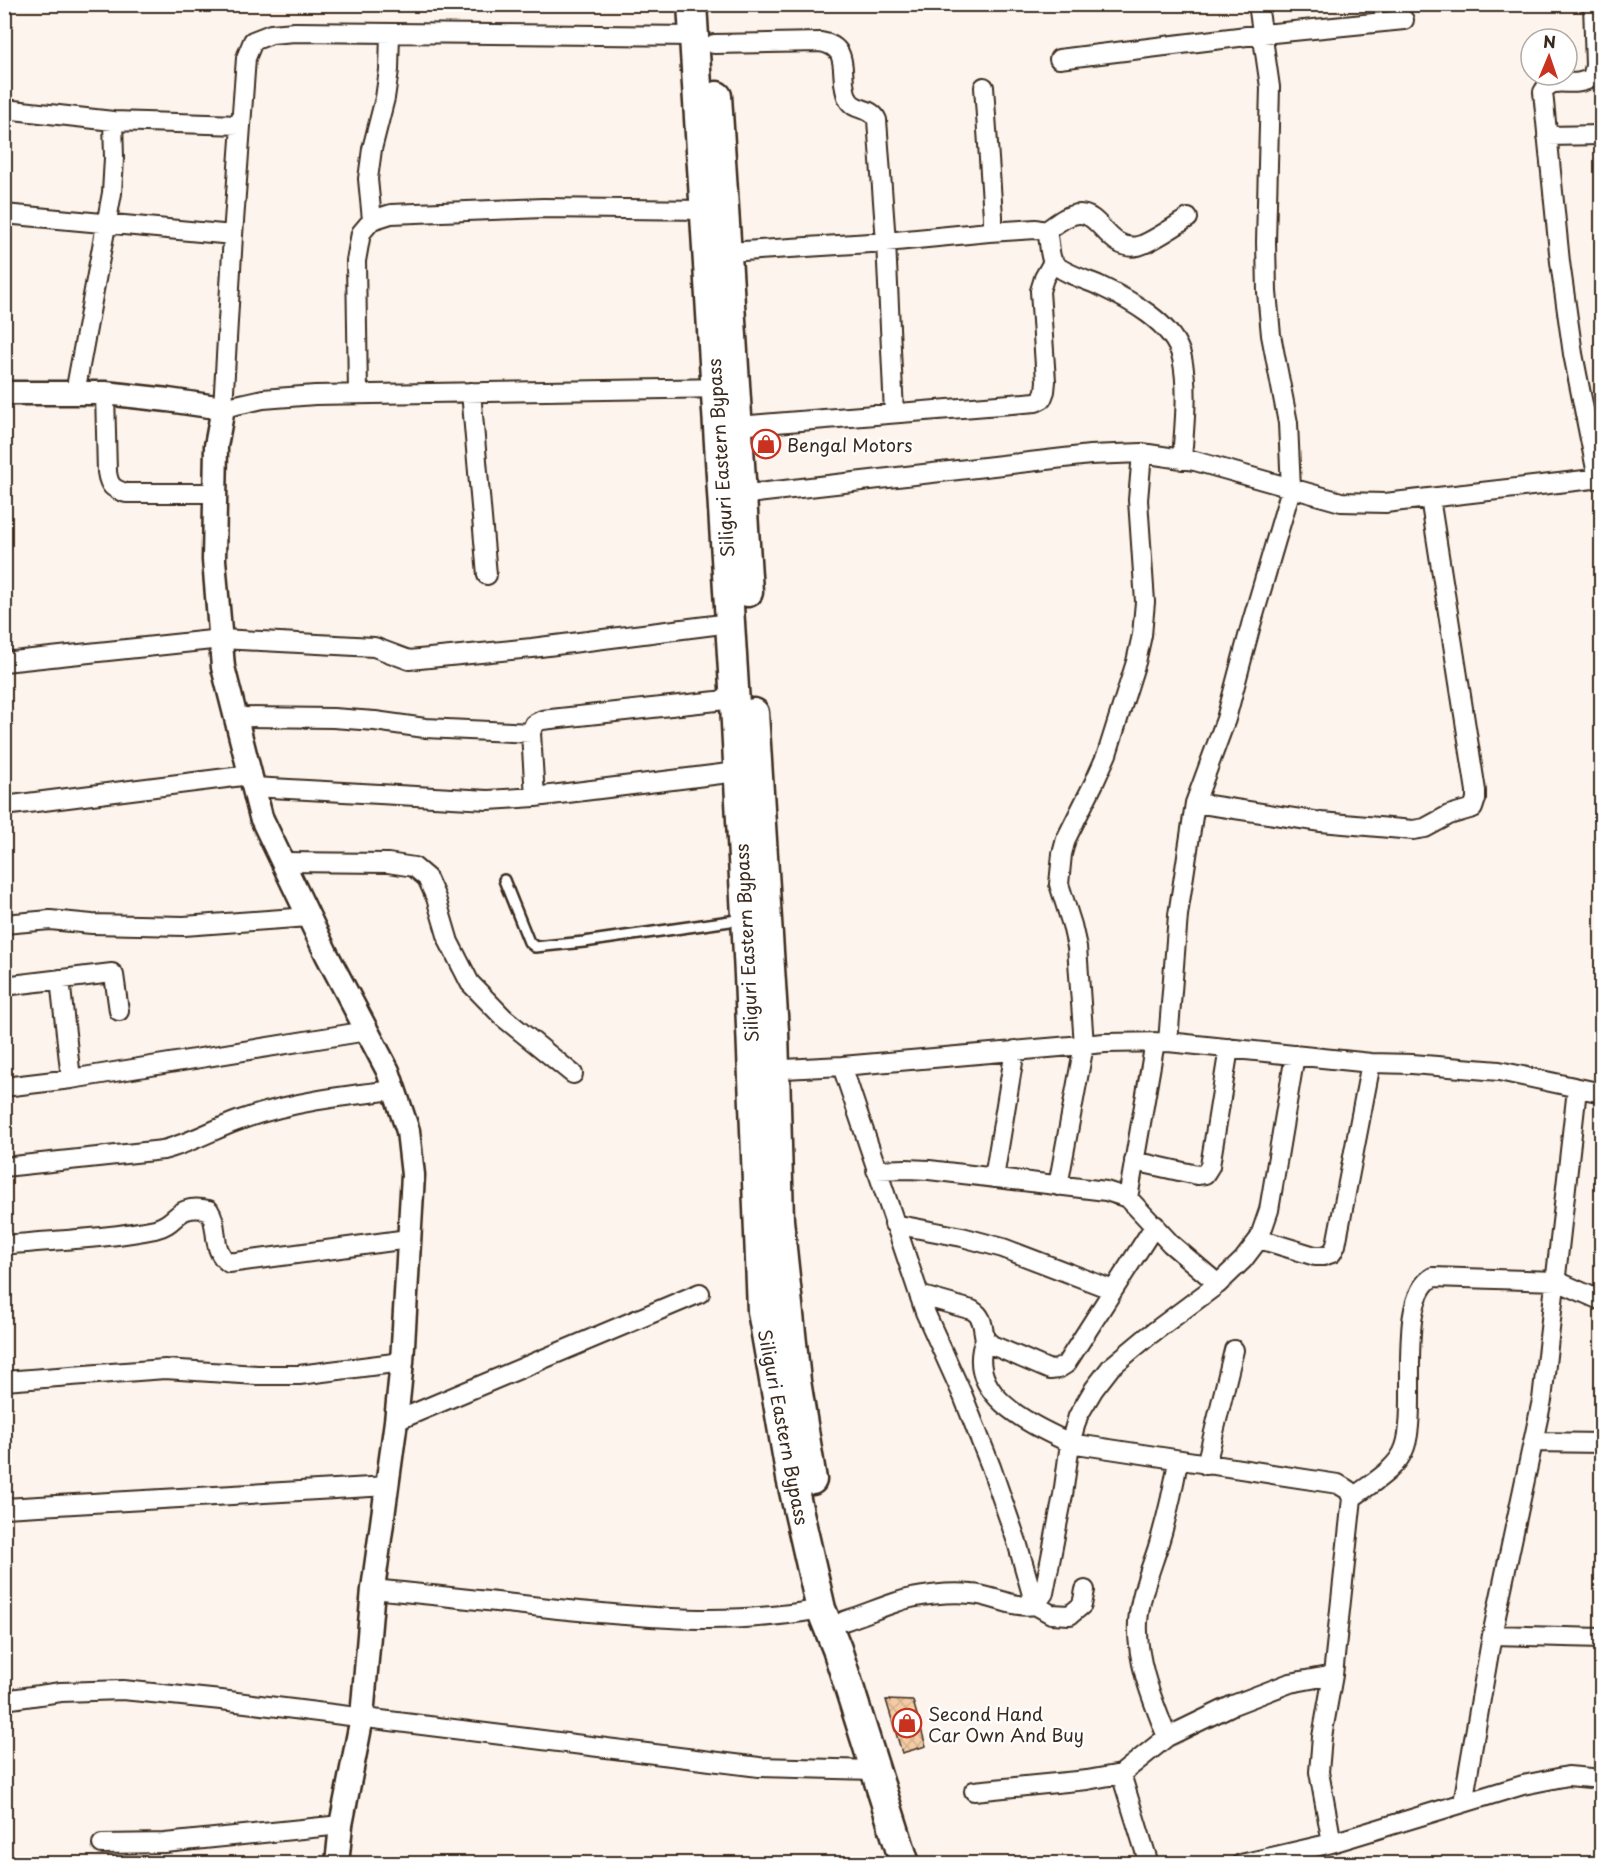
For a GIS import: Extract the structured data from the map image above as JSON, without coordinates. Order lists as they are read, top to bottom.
{
  "streets": {
    "main road": ["Siliguri Eastern Bypass"]
  },
  "places": {
    "shop": ["Bengal Motors", "Second Hand Car Own And Buy"]
  },
  "north": "top"
}
